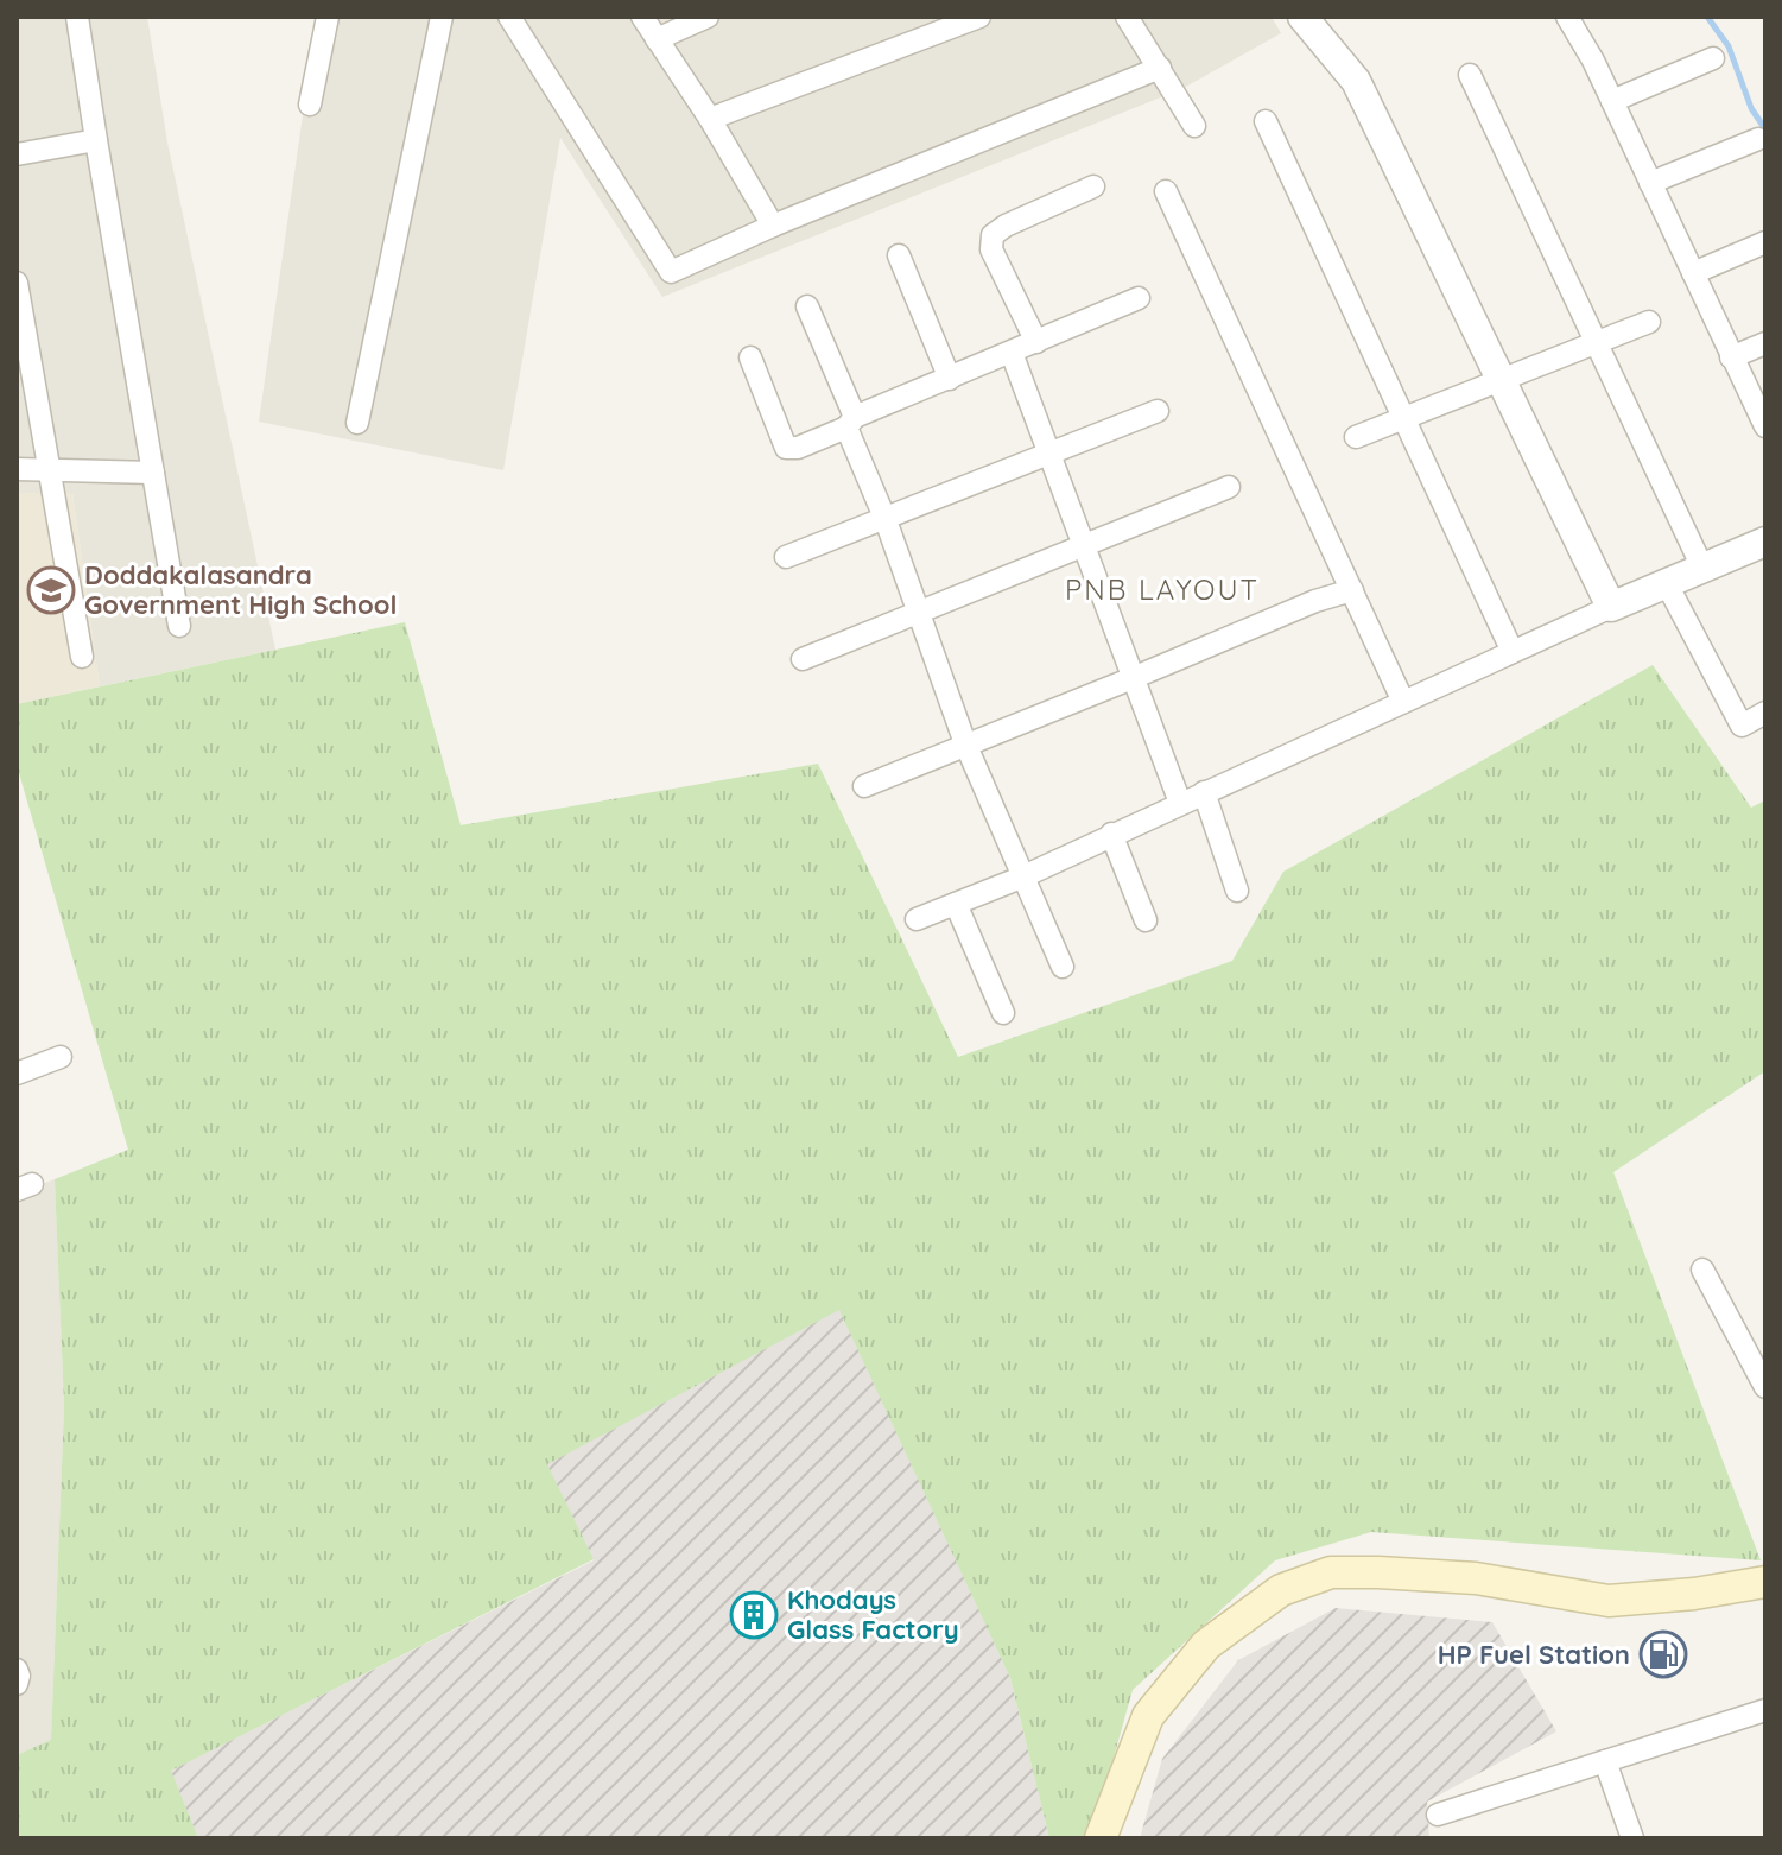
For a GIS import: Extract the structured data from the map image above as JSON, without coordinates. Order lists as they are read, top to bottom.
{
  "districts": ["PNB LAYOUT"],
  "places": {
    "school or university": ["Doddakalasandra Government High School"],
    "building": ["Khodays Glass Factory"],
    "fuel station": ["HP Fuel Station"]
  }
}
